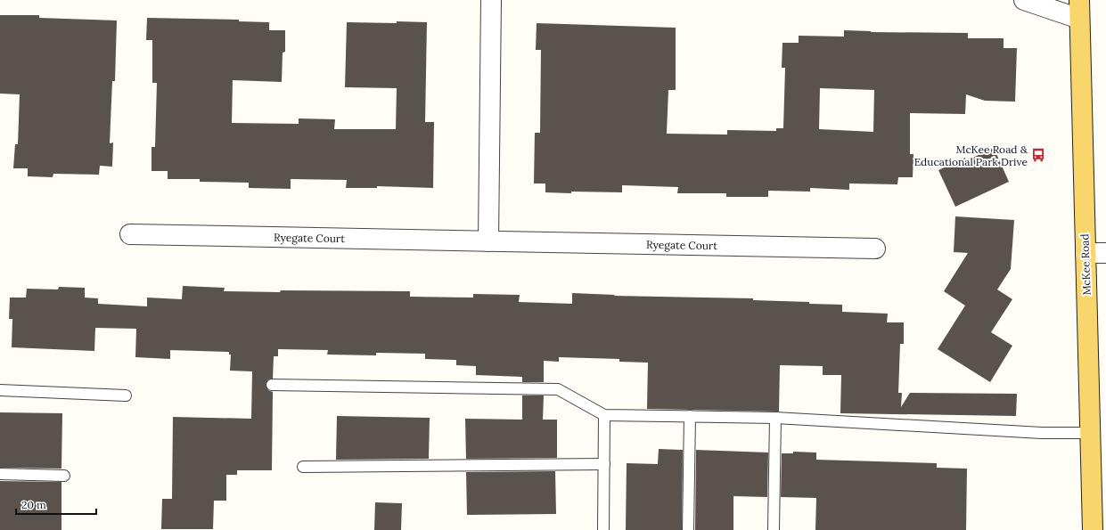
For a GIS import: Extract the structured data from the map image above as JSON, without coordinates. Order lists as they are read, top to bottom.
{
  "streets": {
    "main road": ["McKee Road"],
    "street": ["Ryegate Court"]
  },
  "places": {
    "bus stop": ["McKee Road & Educational Park Drive"]
  },
  "scale_bar": "20 m"
}
